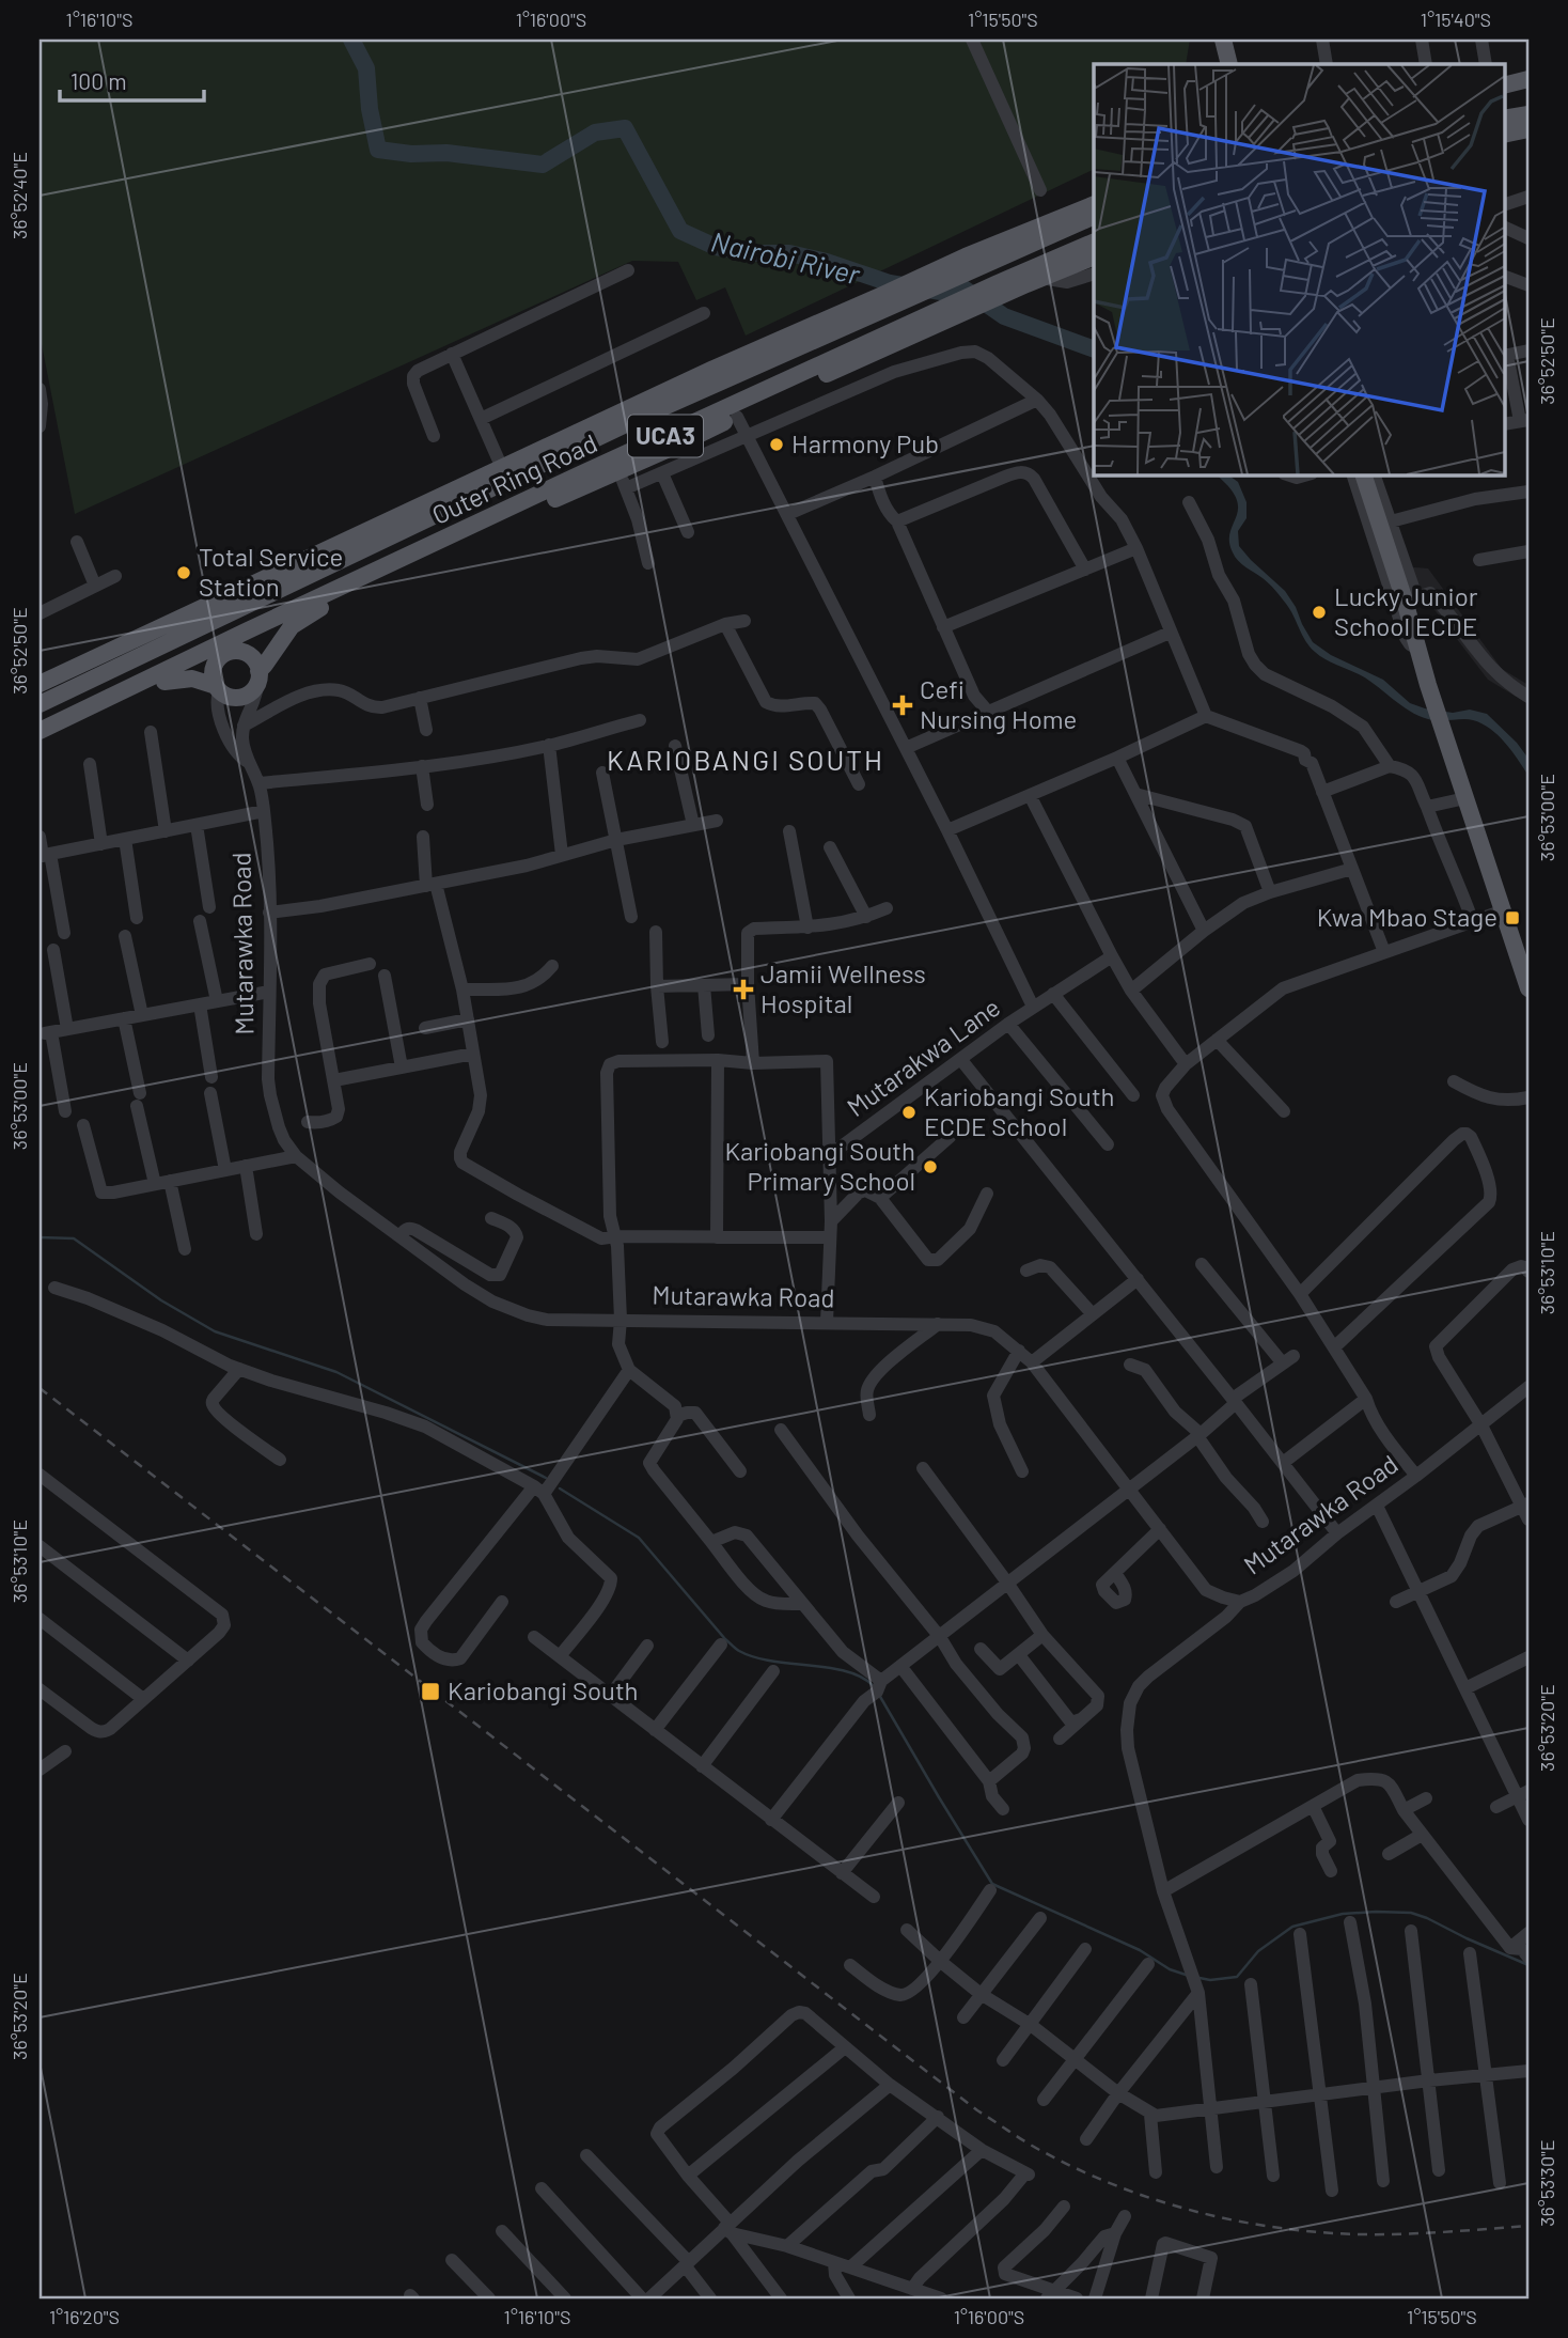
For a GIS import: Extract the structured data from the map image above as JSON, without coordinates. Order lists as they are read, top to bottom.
{
  "streets": {
    "main road": ["UCA3", "Outer Ring Road", "Mutarawka Road"],
    "street": ["Mutarakwa Lane"]
  },
  "crossings": [
    ["Outer Ring Road", "Mutarawka Road"]
  ],
  "districts": ["KARIOBANGI SOUTH"],
  "water": ["Nairobi River"],
  "places": {
    "other": [
      "Harmony Pub",
      "Total Service Station",
      "Lucky Junior School ECDE",
      "Kariobangi South ECDE School",
      "Kariobangi South Primary School"
    ],
    "health": ["Cefi Nursing Home", "Jamii Wellness Hospital"],
    "transit": ["Kwa Mbao Stage", "Kariobangi South"]
  },
  "scale_bar": "100 m",
  "coordinates": [
    "1°16'10\"S",
    "1°16'00\"S",
    "1°15'50\"S",
    "1°15'40\"S",
    "36°52'40\"E",
    "36°52'50\"E",
    "36°53'00\"E",
    "36°53'10\"E",
    "36°53'20\"E",
    "36°53'30\"E",
    "1°16'20\"S"
  ]
}
